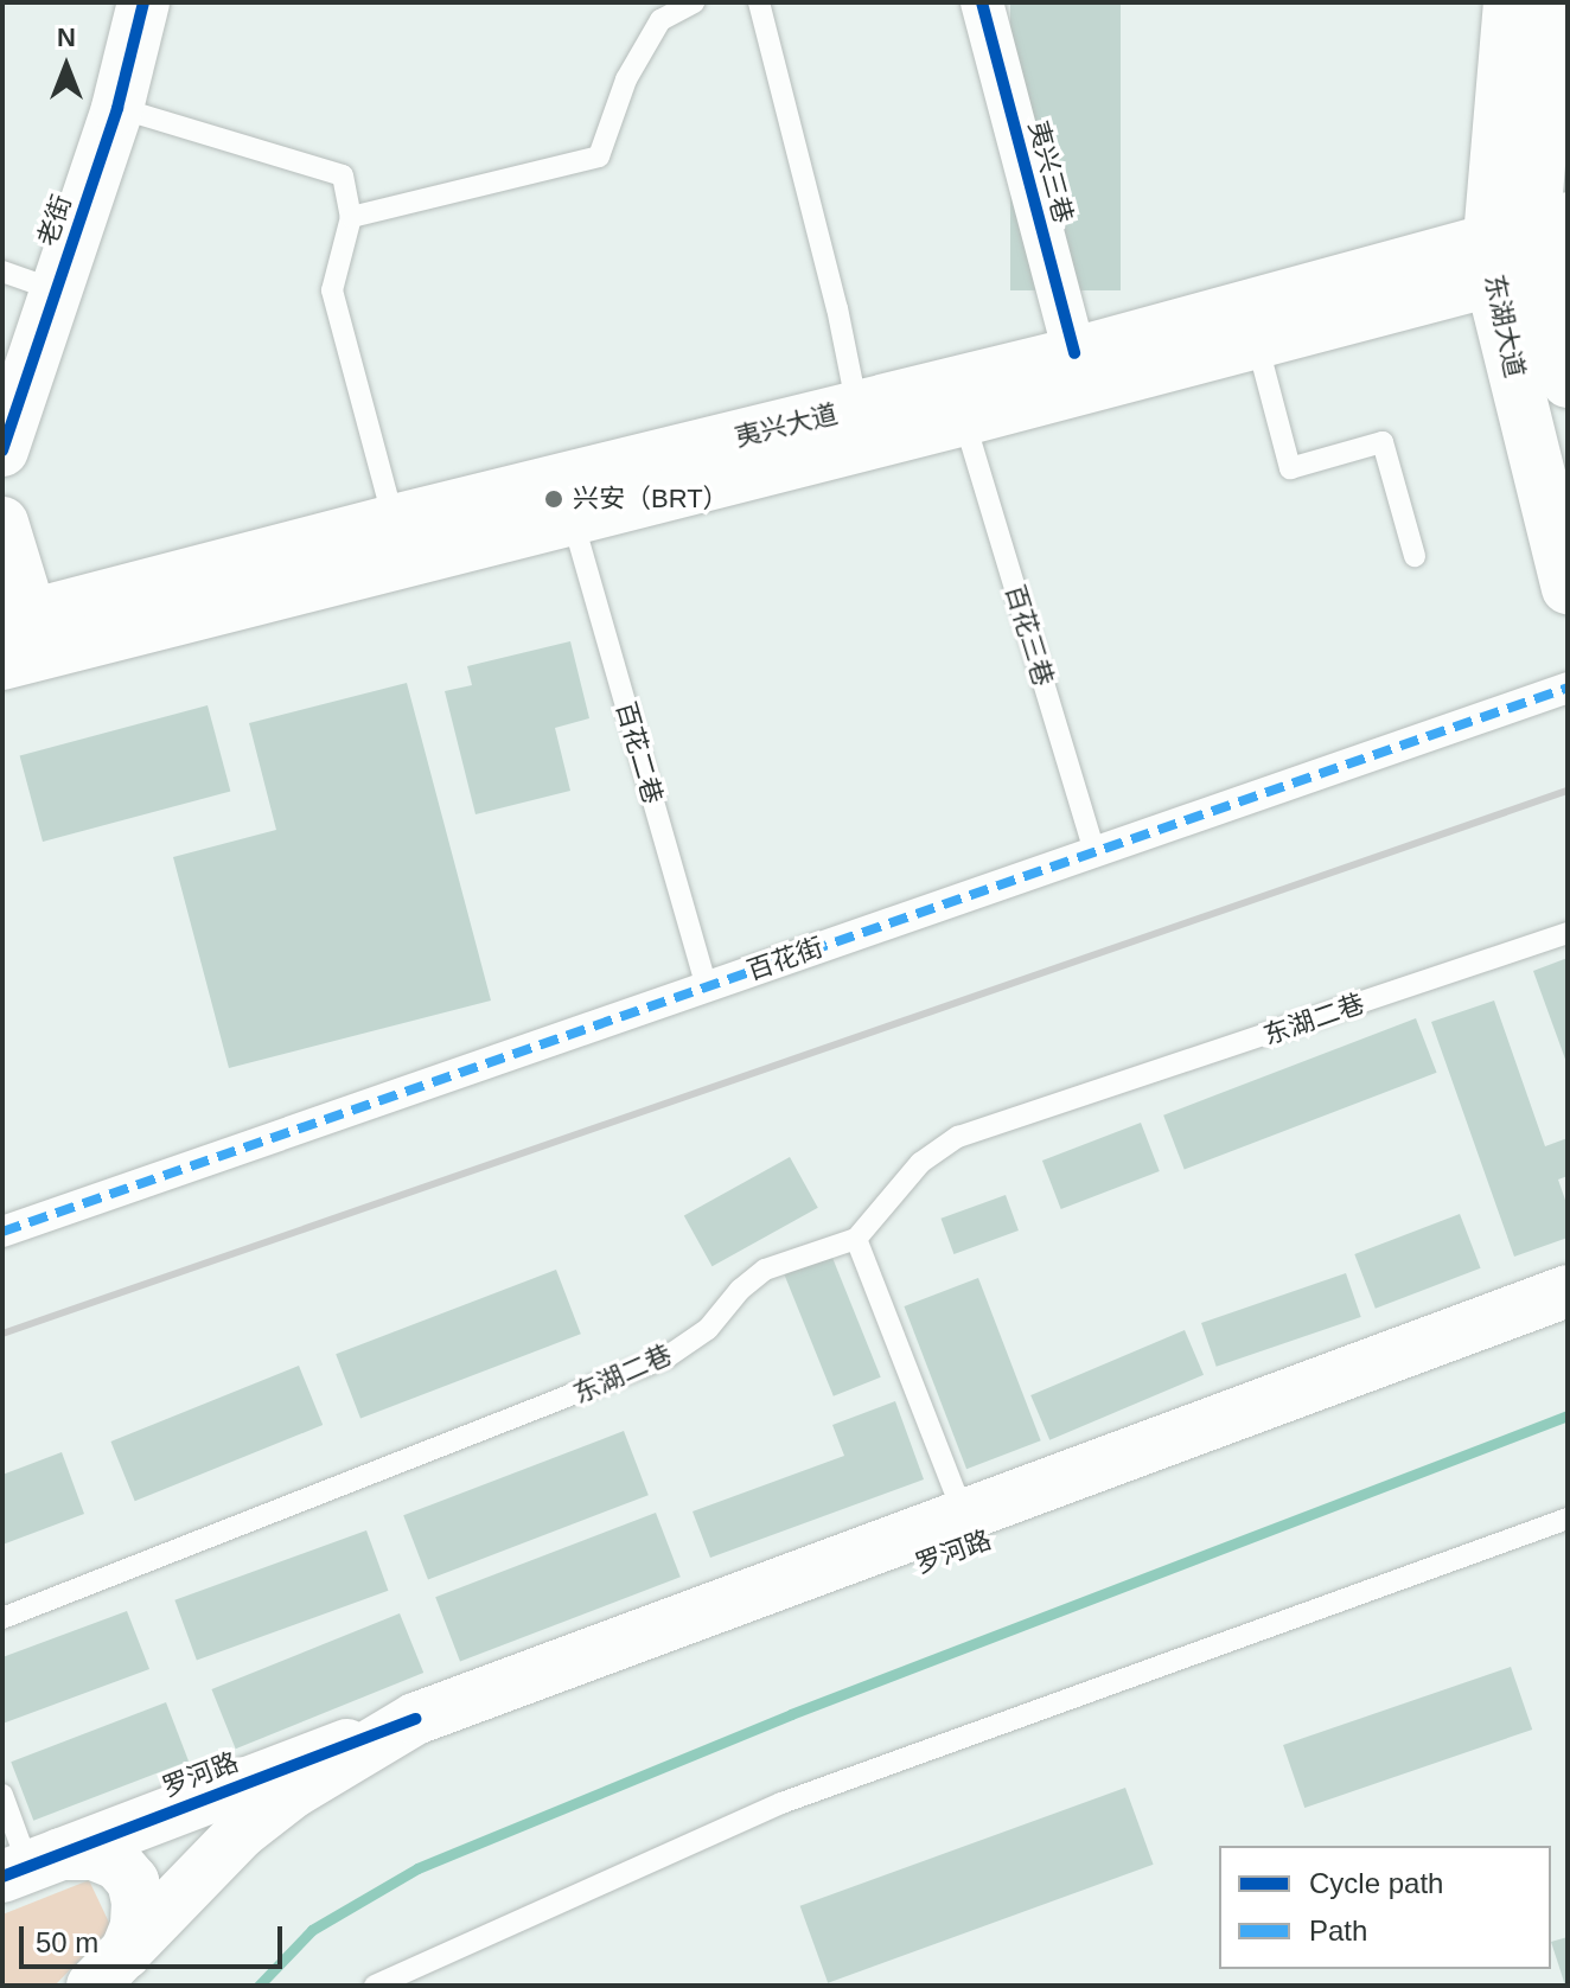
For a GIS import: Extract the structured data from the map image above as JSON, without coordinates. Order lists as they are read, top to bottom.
{
  "streets": {
    "main road": [
      "老街",
      "东湖大道",
      "夷兴大道",
      "罗河路"
    ],
    "street": ["夷兴三巷", "百花街"],
    "lane": ["百花三巷", "百花二巷", "东湖二巷"]
  },
  "crossings": [
    ["夷兴三巷", "夷兴大道"],
    ["东湖大道", "夷兴大道"],
    ["夷兴大道", "百花三巷"],
    ["夷兴大道", "百花二巷"],
    ["百花三巷", "百花街"],
    ["百花二巷", "百花街"]
  ],
  "places": ["兴安（BRT）"],
  "legend": ["Cycle path", "Path"],
  "scale_bar": "50 m",
  "north": "top"
}
